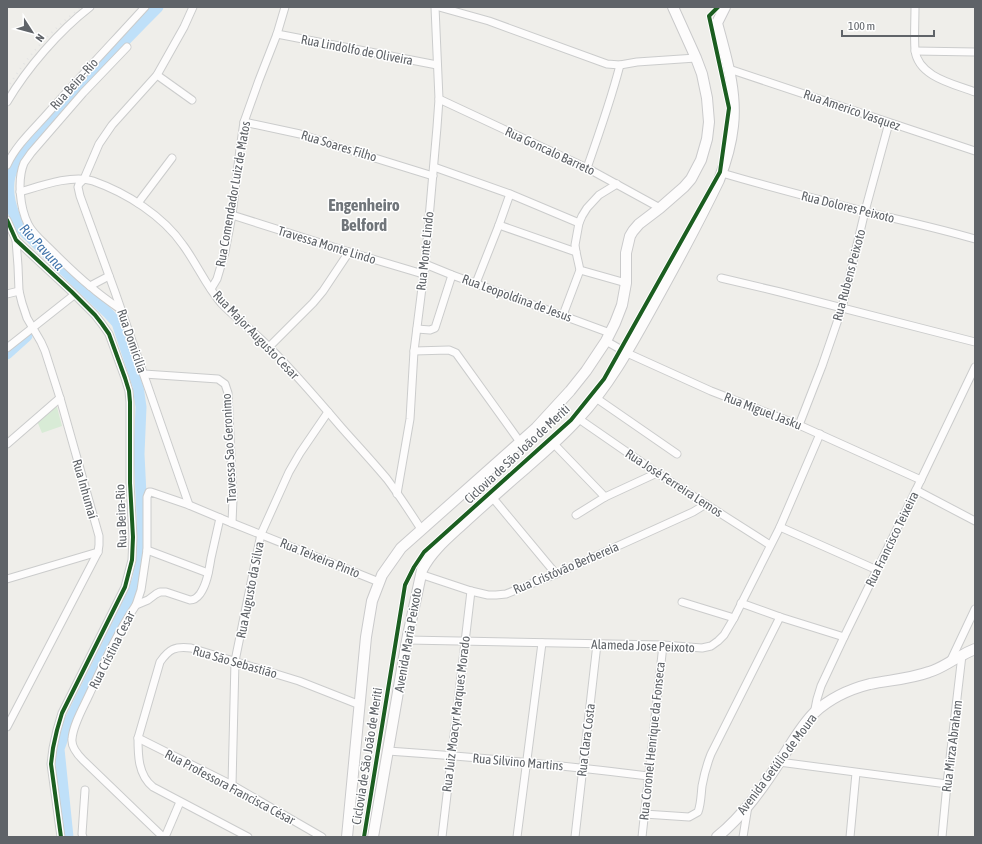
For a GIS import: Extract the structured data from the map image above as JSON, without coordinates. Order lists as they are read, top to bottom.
{
  "streets": {
    "main road": ["Avenida Maria Peixoto", "Avenida Getúlio de Moura"],
    "street": [
      "Rua Lindolfo de Oliveira",
      "Rua Beira-Rio",
      "Rua Americo Vasquez",
      "Rua Soares Filho",
      "Rua Goncalo Barreto",
      "Rua Comendador Luiz de Matos",
      "Rua Dolores Peixoto",
      "Travessa Monte Lindo",
      "Rua Monte Lindo",
      "Rua Rubens Peixoto",
      "Rua Leopoldina de Jesus",
      "Rua Major Augusto Cesar",
      "Rua Domicilia",
      "Rua Miguel Jasku",
      "Travessa Sao Geronimo",
      "Rua José Ferreira Lemos",
      "Rua Inhumaí",
      "Rua Francisco Teixeira",
      "Rua Teixeira Pinto",
      "Rua Cristóvão Berbereia",
      "Rua Augusto da Silva",
      "Alameda Jose Peixoto",
      "Rua Cristina Cesar",
      "Rua São Sebastião",
      "Rua Juiz Moacyr Marques Morado",
      "Rua Clara Costa",
      "Rua Coronel Henrique da Fonseca",
      "Rua Mirza Abraham",
      "Rua Silvino Martins",
      "Rua Professora Francisca César"
    ],
    "cycle path": ["Ciclovia de São João de Meriti"]
  },
  "crossings": [
    ["Rua Lindolfo de Oliveira", "Rua Comendador Luiz de Matos"],
    ["Rua Lindolfo de Oliveira", "Rua Monte Lindo"],
    ["Rua Beira-Rio", "Rua Inhumaí"],
    ["Rua Americo Vasquez", "Rua Rubens Peixoto"],
    ["Rua Americo Vasquez", "Avenida Maria Peixoto"],
    ["Rua Soares Filho", "Rua Comendador Luiz de Matos"],
    ["Rua Soares Filho", "Rua Monte Lindo"],
    ["Rua Goncalo Barreto", "Rua Monte Lindo"],
    ["Rua Comendador Luiz de Matos", "Travessa Monte Lindo"],
    ["Rua Comendador Luiz de Matos", "Rua Major Augusto Cesar"],
    ["Rua Dolores Peixoto", "Rua Rubens Peixoto"],
    ["Rua Dolores Peixoto", "Avenida Maria Peixoto"],
    ["Travessa Monte Lindo", "Rua Monte Lindo"],
    ["Rua Monte Lindo", "Rua Leopoldina de Jesus"],
    ["Rua Monte Lindo", "Rua Major Augusto Cesar"],
    ["Rua Rubens Peixoto", "Rua Miguel Jasku"],
    ["Rua Leopoldina de Jesus", "Rua Miguel Jasku"],
    ["Rua Major Augusto Cesar", "Rua Domicilia"],
    ["Rua Major Augusto Cesar", "Rua Augusto da Silva"],
    ["Rua Domicilia", "Travessa Sao Geronimo"],
    ["Rua Domicilia", "Rua Teixeira Pinto"],
    ["Rua Miguel Jasku", "Rua Francisco Teixeira"],
    ["Rua Miguel Jasku", "Avenida Maria Peixoto"],
    ["Rua Miguel Jasku", "Alameda Jose Peixoto"],
    ["Travessa Sao Geronimo", "Rua Teixeira Pinto"],
    ["Rua José Ferreira Lemos", "Rua Cristóvão Berbereia"],
    ["Rua José Ferreira Lemos", "Avenida Maria Peixoto"],
    ["Rua José Ferreira Lemos", "Alameda Jose Peixoto"],
    ["Rua Francisco Teixeira", "Avenida Getúlio de Moura"],
    ["Rua Teixeira Pinto", "Rua Augusto da Silva"],
    ["Rua Teixeira Pinto", "Rua Cristina Cesar"],
    ["Rua Cristóvão Berbereia", "Avenida Maria Peixoto"],
    ["Rua Cristóvão Berbereia", "Rua Juiz Moacyr Marques Morado"],
    ["Rua Augusto da Silva", "Rua São Sebastião"],
    ["Rua Augusto da Silva", "Rua Professora Francisca César"],
    ["Avenida Maria Peixoto", "Alameda Jose Peixoto"],
    ["Avenida Maria Peixoto", "Rua Silvino Martins"],
    ["Alameda Jose Peixoto", "Rua Juiz Moacyr Marques Morado"],
    ["Alameda Jose Peixoto", "Rua Clara Costa"],
    ["Alameda Jose Peixoto", "Rua Coronel Henrique da Fonseca"],
    ["Rua São Sebastião", "Rua Professora Francisca César"],
    ["Rua Juiz Moacyr Marques Morado", "Rua Silvino Martins"],
    ["Rua Clara Costa", "Rua Silvino Martins"],
    ["Rua Coronel Henrique da Fonseca", "Rua Silvino Martins"],
    ["Rua Mirza Abraham", "Avenida Getúlio de Moura"]
  ],
  "districts": ["Engenheiro Belford"],
  "water": ["Rio Pavuna"],
  "scale_bar": "100 m",
  "north": "bottom right"
}
